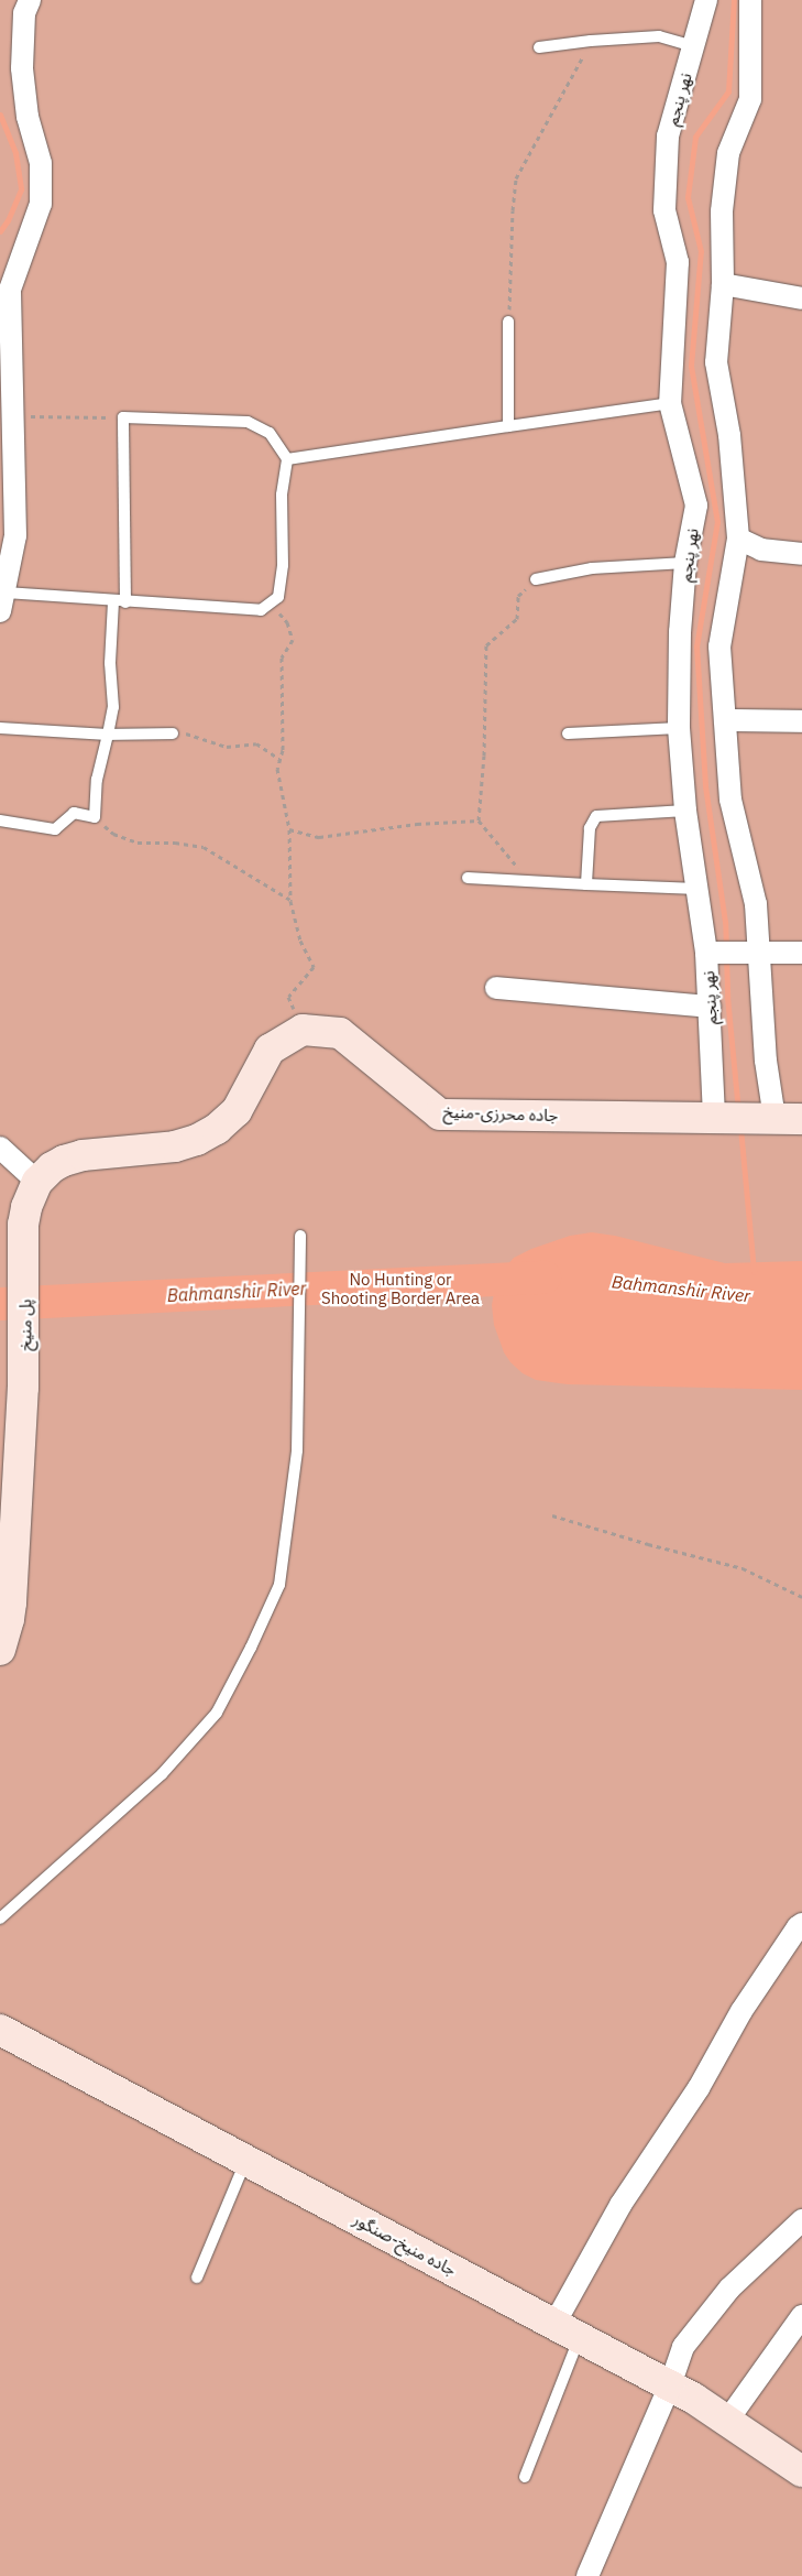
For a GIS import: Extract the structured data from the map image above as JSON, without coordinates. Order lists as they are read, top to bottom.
{
  "streets": {
    "main road": ["جاده محرزی-منیخ", "پل منیخ", "جاده منیخ-صنگور"],
    "street": ["نهر پنجم"]
  },
  "crossings": [
    ["نهر پنجم", "جاده محرزی-منیخ"]
  ],
  "water": ["Bahmanshir River"],
  "parks": ["No Hunting or Shooting Border Area"]
}
